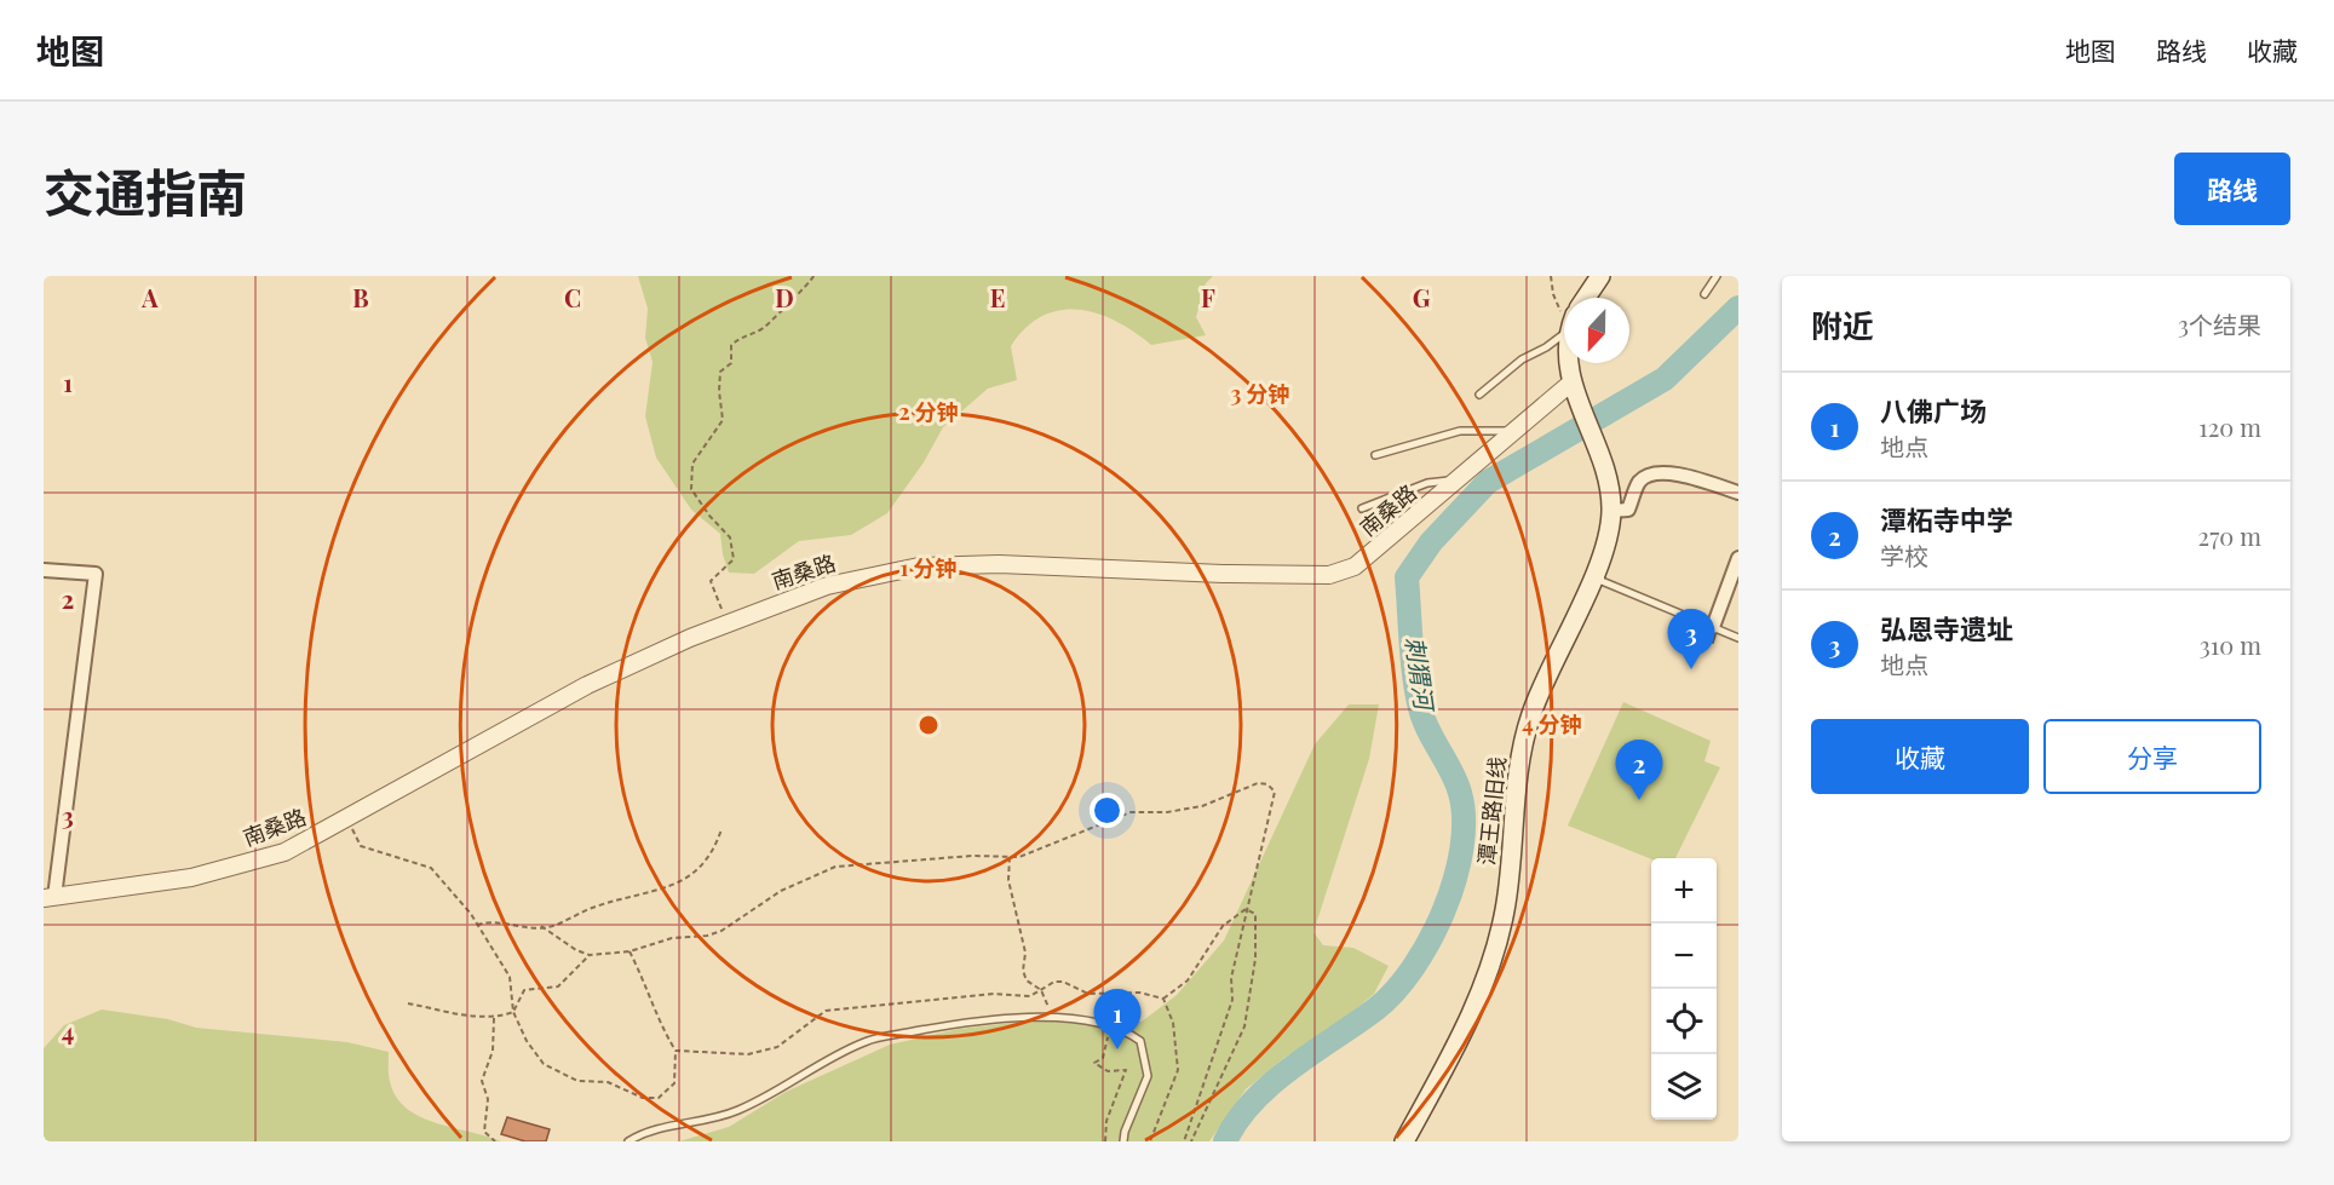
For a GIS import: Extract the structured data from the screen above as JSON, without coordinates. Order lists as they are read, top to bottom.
{
  "streets": {
    "main road": ["潭王路旧线"],
    "street": ["南桑路"]
  },
  "crossings": [
    ["南桑路", "潭王路旧线"]
  ],
  "water": ["刺猬河"],
  "north": "bottom",
  "page": {
    "header": "地图",
    "nav": ["地图", "路线", "收藏"],
    "title": "交通指南",
    "buttons": [
      "路线",
      ["收藏", "分享"]
    ],
    "heading": ["附近", "3个结果"],
    "list": [
      {
        "mark": "1",
        "name": "八佛广场",
        "note": "地点",
        "value": "120 m"
      },
      {
        "mark": "2",
        "name": "潭柘寺中学",
        "note": "学校",
        "value": "270 m"
      },
      {
        "mark": "3",
        "name": "弘恩寺遗址",
        "note": "地点",
        "value": "310 m"
      }
    ],
    "pins": ["3", "2", "1"],
    "map_buttons": ["+", "−"]
  },
  "grid": {
    "columns": [
      "A",
      "B",
      "C",
      "D",
      "E",
      "F",
      "G"
    ],
    "rows": [
      "1",
      "2",
      "3",
      "4"
    ]
  },
  "rings": [
    "3 分钟",
    "2 分钟",
    "1 分钟",
    "4 分钟"
  ]
}
